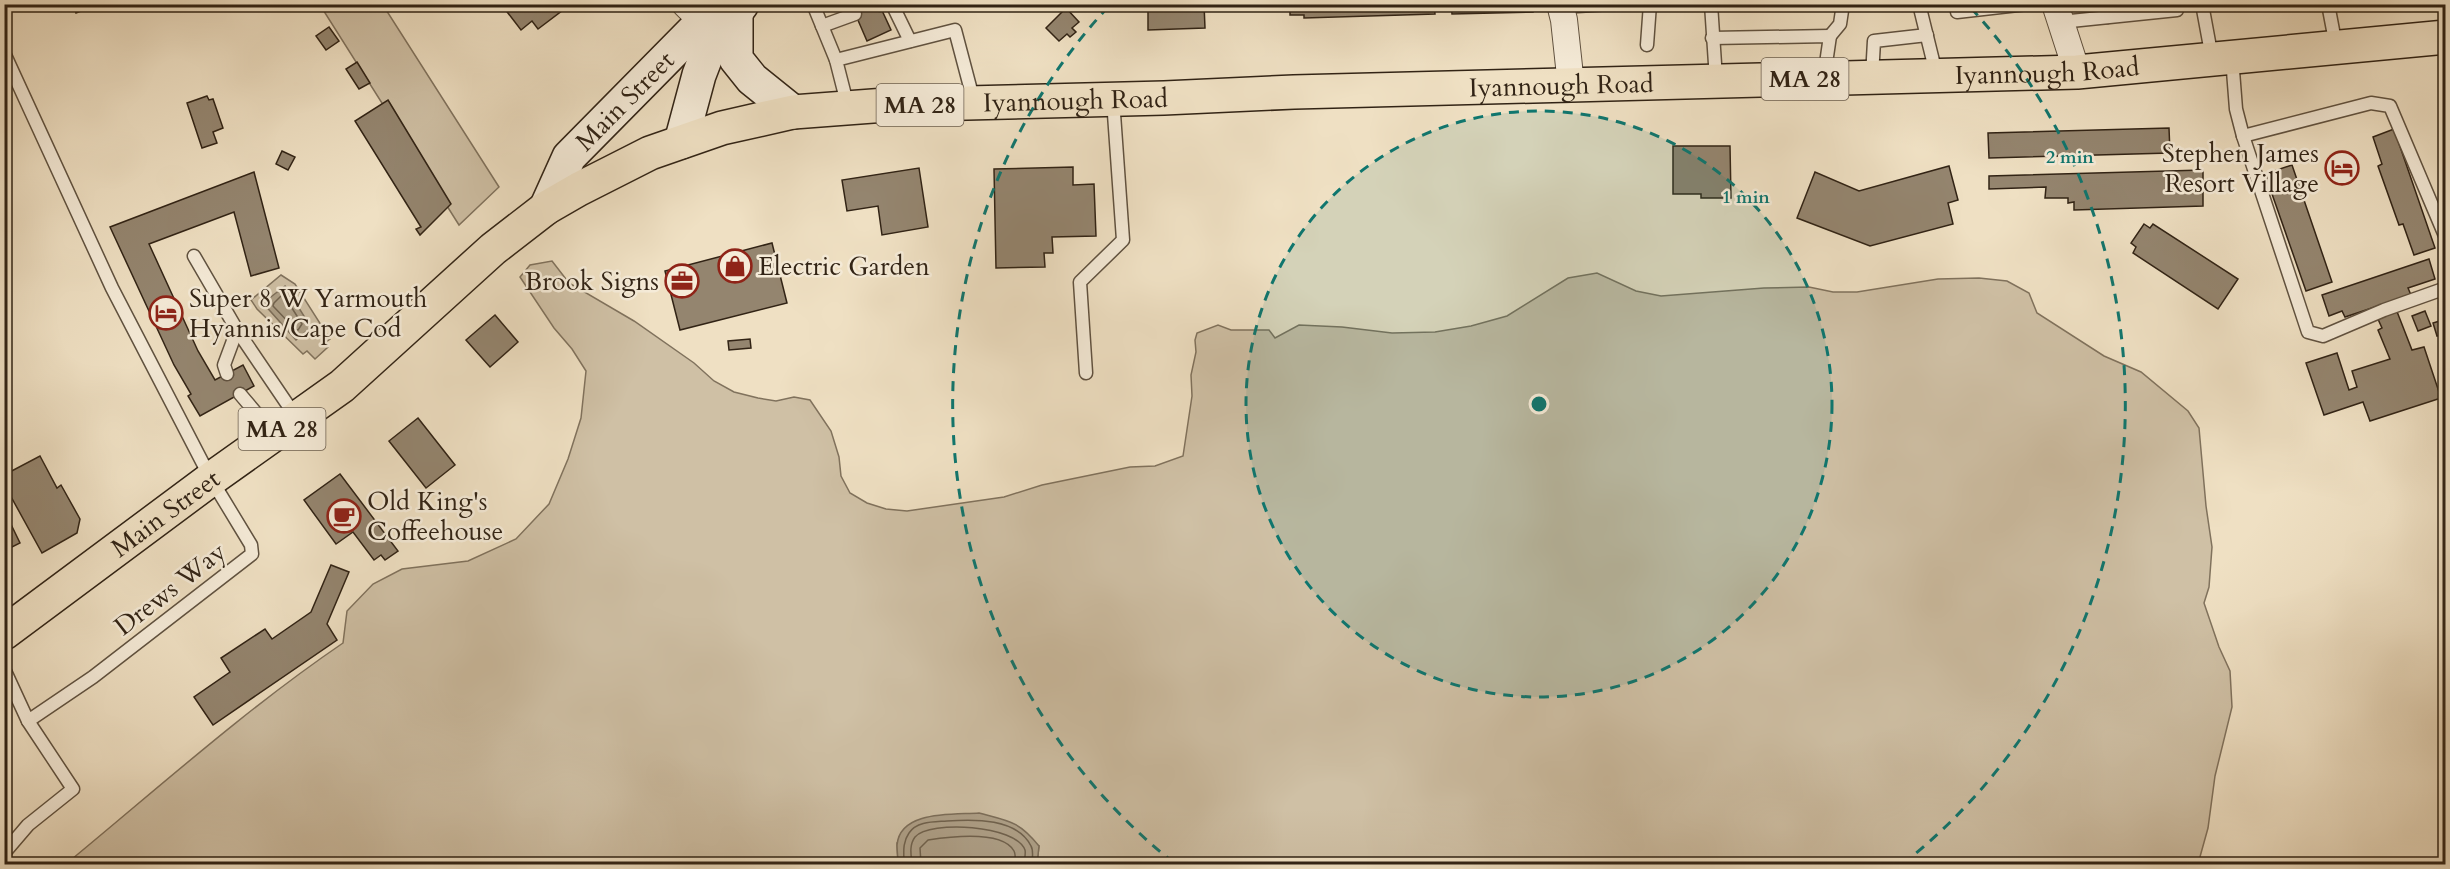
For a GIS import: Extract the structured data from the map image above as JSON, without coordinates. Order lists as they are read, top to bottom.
{
  "streets": {
    "main road": ["Iyannough Road", "MA 28", "Main Street"],
    "lane": ["Drews Way"]
  },
  "crossings": [
    ["Iyannough Road", "Main Street"],
    ["Main Street", "Drews Way"]
  ],
  "places": {
    "hotel": ["Stephen James Resort Village", "Super 8 W Yarmouth Hyannis/Cape Cod"],
    "shop": ["Electric Garden"],
    "office": ["Brook Signs"],
    "cafe": ["Old King's Coffeehouse"]
  },
  "rings": ["2 min", "1 min"]
}
